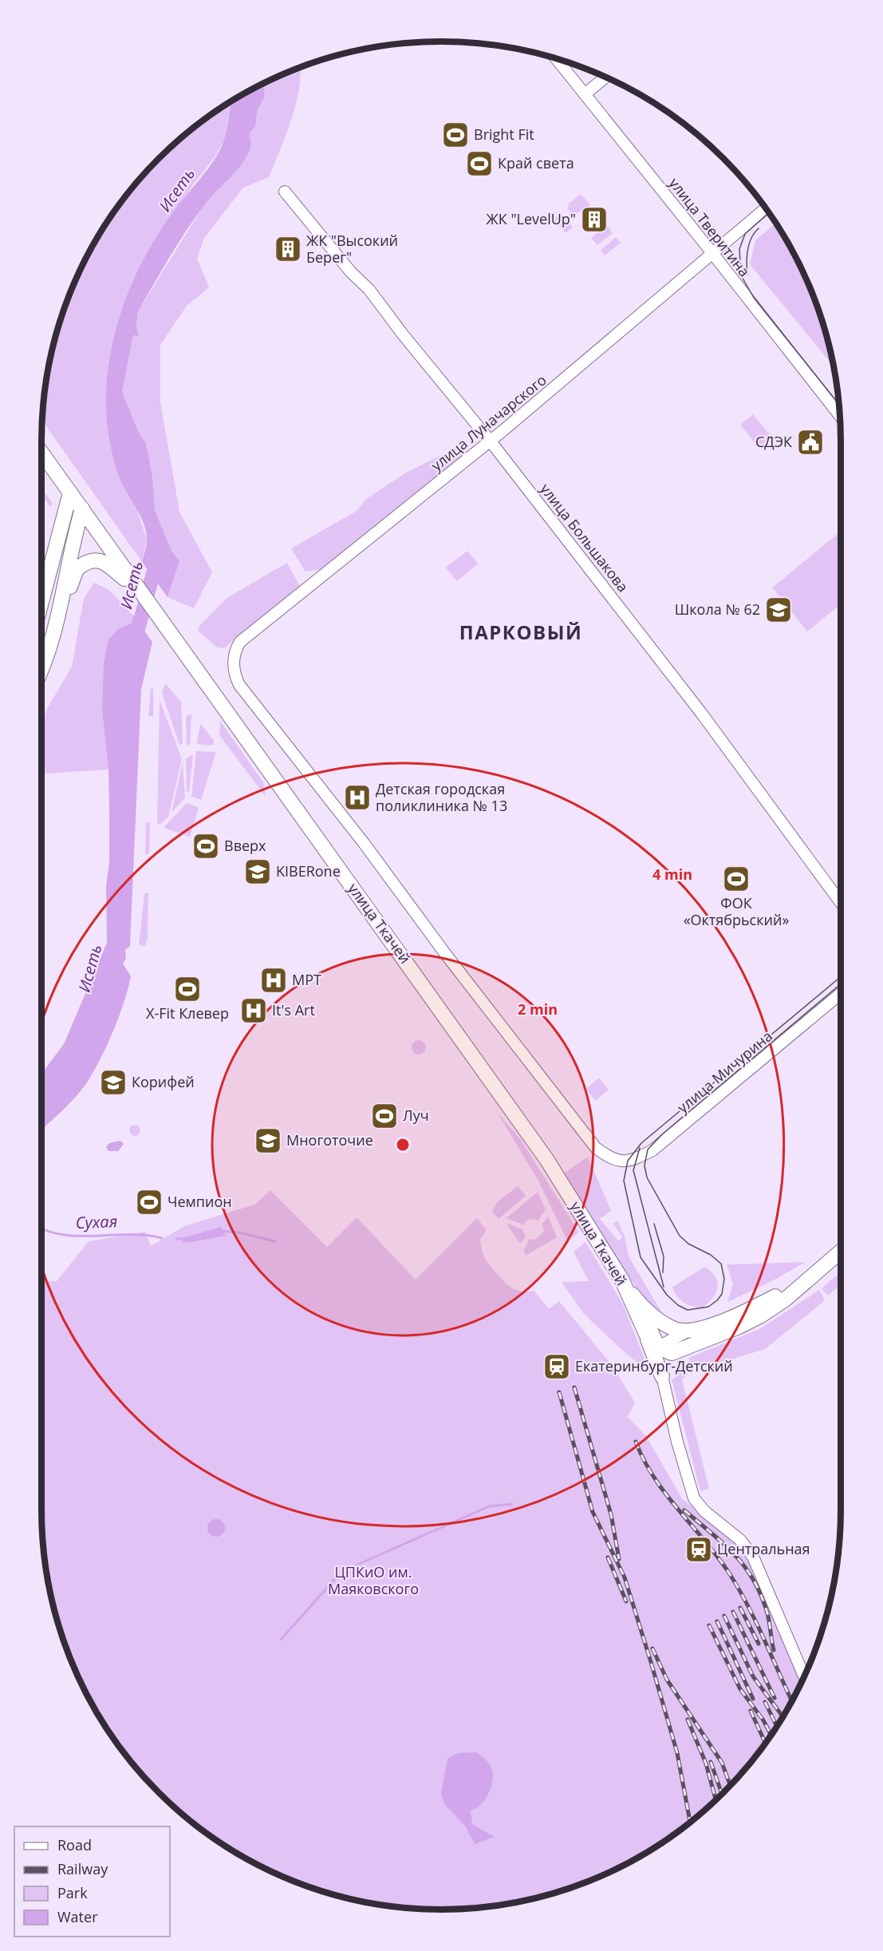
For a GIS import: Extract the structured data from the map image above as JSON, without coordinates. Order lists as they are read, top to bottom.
{
  "streets": {
    "main road": ["улица Ткачей"],
    "street": [
      "улица Тверитина",
      "улица Луначарского",
      "улица Большакова",
      "улица Мичурина"
    ]
  },
  "crossings": [
    ["улица Тверитина", "улица Луначарского"],
    ["улица Луначарского", "улица Большакова"],
    ["улица Луначарского", "улица Мичурина"]
  ],
  "districts": ["ПАРКОВЫЙ"],
  "water": ["Исеть", "Сухая"],
  "parks": ["ЦПКиО им. Маяковского"],
  "places": {
    "sports": [
      "Bright Fit",
      "Край света",
      "Вверх",
      "ФОК «Октябрьский»",
      "X-Fit Клевер",
      "Луч",
      "Чемпион"
    ],
    "building": ["ЖК \"LevelUp\"", "ЖК \"Высокий Берег\""],
    "public building": ["СДЭК"],
    "school or university": [
      "Школа № 62",
      "KIBERone",
      "Корифей",
      "Многоточие"
    ],
    "hospital": ["Детская городская поликлиника № 13", "МРТ", "It's Art"],
    "station": ["Екатеринбург-Детский", "Центральная"]
  },
  "legend": [
    "Road",
    "Railway",
    "Park",
    "Water"
  ],
  "rings": ["4 min", "2 min"]
}
